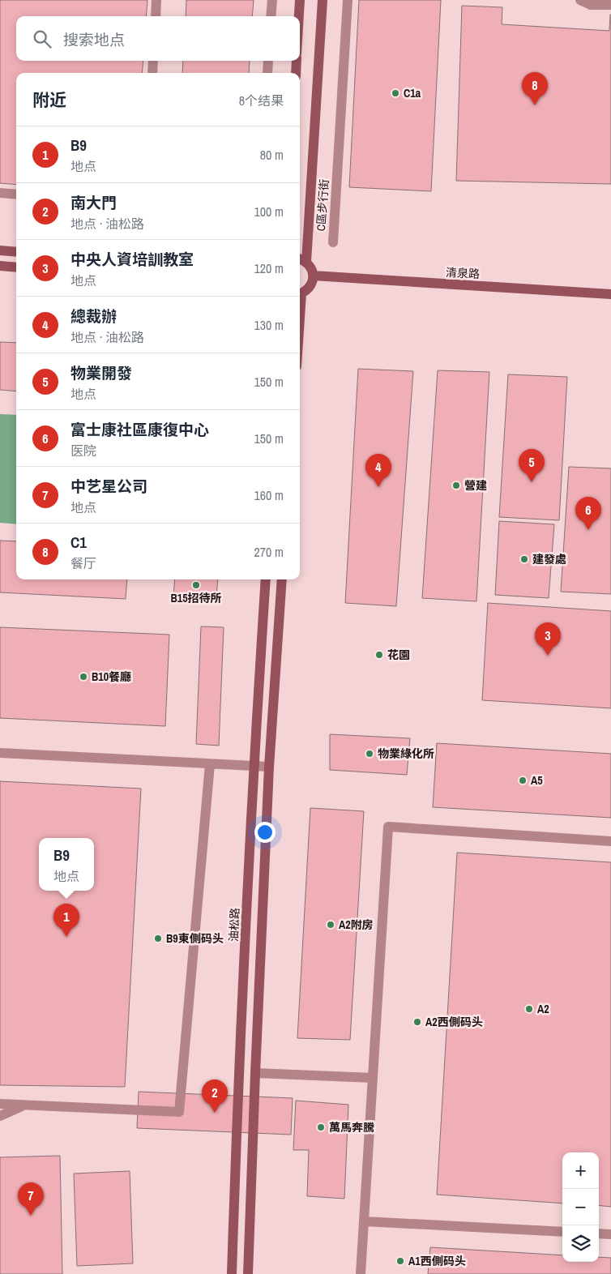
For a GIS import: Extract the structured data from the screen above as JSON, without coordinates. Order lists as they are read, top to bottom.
{
  "streets": {
    "street": ["C區步行街", "清泉路", "油松路"]
  },
  "places": [
    "C1a",
    "營建",
    "建發處",
    "B15招待所",
    "花園",
    "B10餐廳",
    "物業綠化所",
    "A5",
    "A2附房",
    "B9東側码头",
    "A2",
    "A2西側码头",
    "萬馬奔騰",
    "A1西側码头"
  ],
  "page": {
    "search": "搜索地点",
    "pins": [
      "8",
      "5",
      "4",
      "6",
      "3",
      "1",
      "2",
      "7"
    ],
    "heading": ["附近", "8个结果"],
    "list": [
      {
        "mark": "1",
        "name": "B9",
        "note": "地点",
        "value": "80 m"
      },
      {
        "mark": "2",
        "name": "南大門",
        "note": "地点 · 油松路",
        "value": "100 m"
      },
      {
        "mark": "3",
        "name": "中央人資培訓教室",
        "note": "地点",
        "value": "120 m"
      },
      {
        "mark": "4",
        "name": "總裁辦",
        "note": "地点 · 油松路",
        "value": "130 m"
      },
      {
        "mark": "5",
        "name": "物業開發",
        "note": "地点",
        "value": "150 m"
      },
      {
        "mark": "6",
        "name": "富士康社區康復中心",
        "note": "医院",
        "value": "150 m"
      },
      {
        "mark": "7",
        "name": "中艺星公司",
        "note": "地点",
        "value": "160 m"
      },
      {
        "mark": "8",
        "name": "C1",
        "note": "餐厅",
        "value": "270 m"
      }
    ],
    "popup": ["B9", "地点"],
    "map_buttons": ["+", "−"]
  }
}
